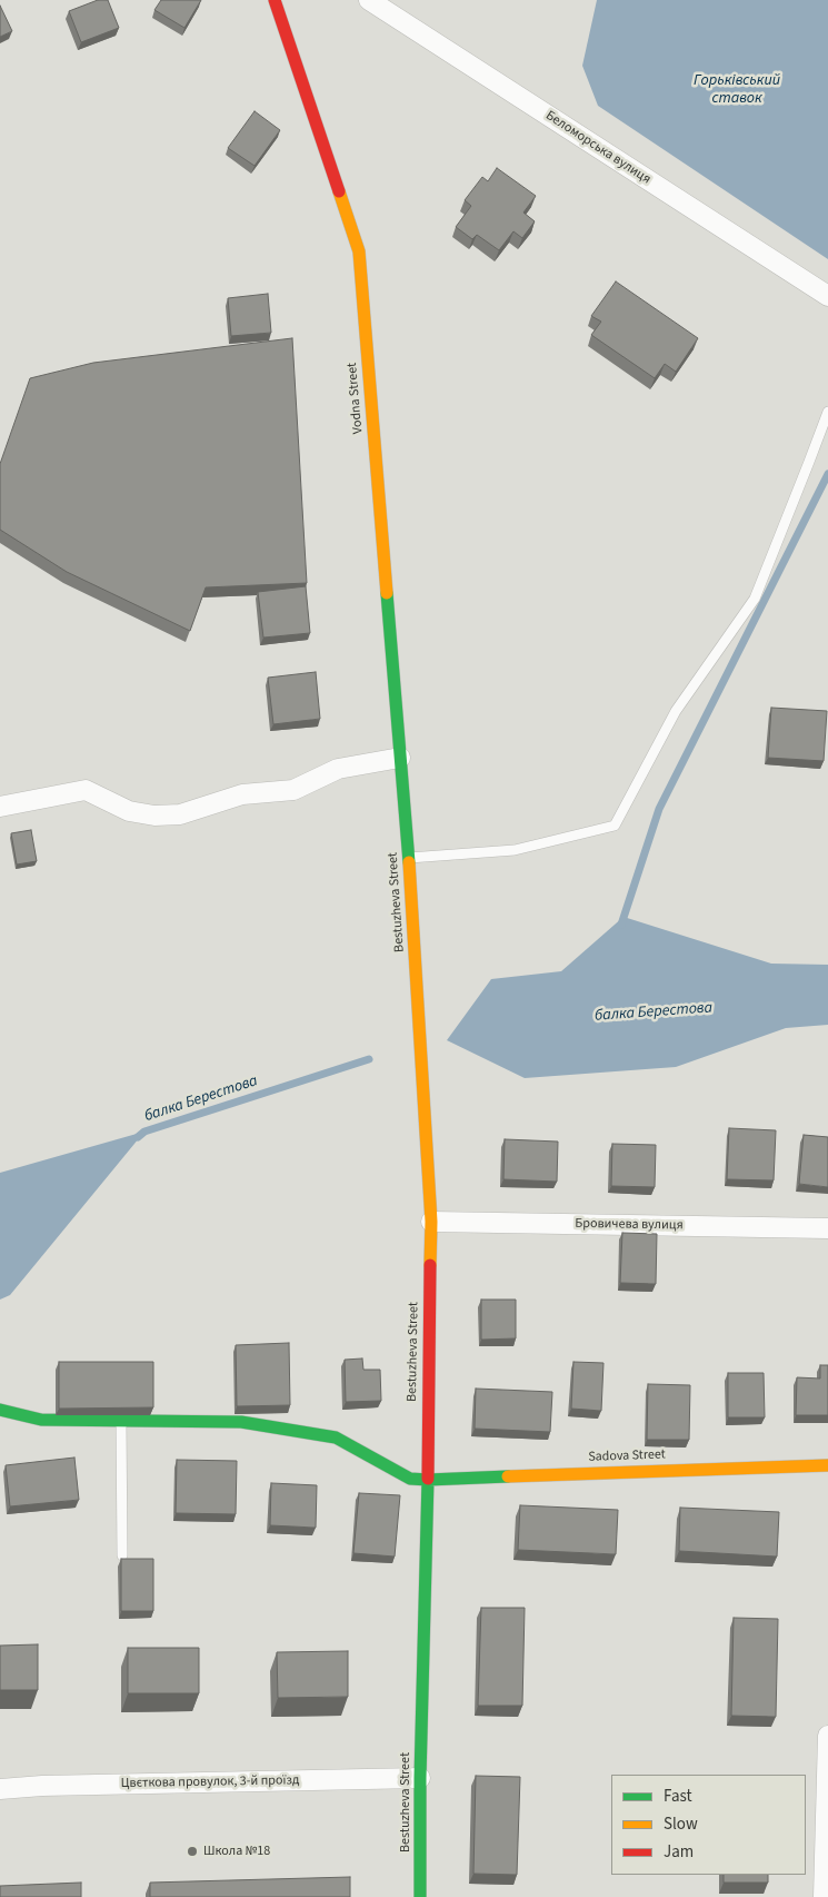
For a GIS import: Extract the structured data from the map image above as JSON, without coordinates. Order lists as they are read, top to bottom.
{
  "streets": {
    "street": [
      "Беломорська вулиця",
      "Vodna Street",
      "Bestuzheva Street",
      "Бровичева вулиця",
      "Sadova Street",
      "Цвєткова провулок, 3-й проїзд"
    ]
  },
  "crossings": [
    ["Vodna Street", "Bestuzheva Street"],
    ["Bestuzheva Street", "Бровичева вулиця"],
    ["Bestuzheva Street", "Sadova Street"],
    ["Bestuzheva Street", "Цвєткова провулок, 3-й проїзд"]
  ],
  "water": ["Горьківський ставок", "балка Берестова"],
  "places": ["Школа №18"],
  "legend": ["Fast", "Slow", "Jam"]
}
